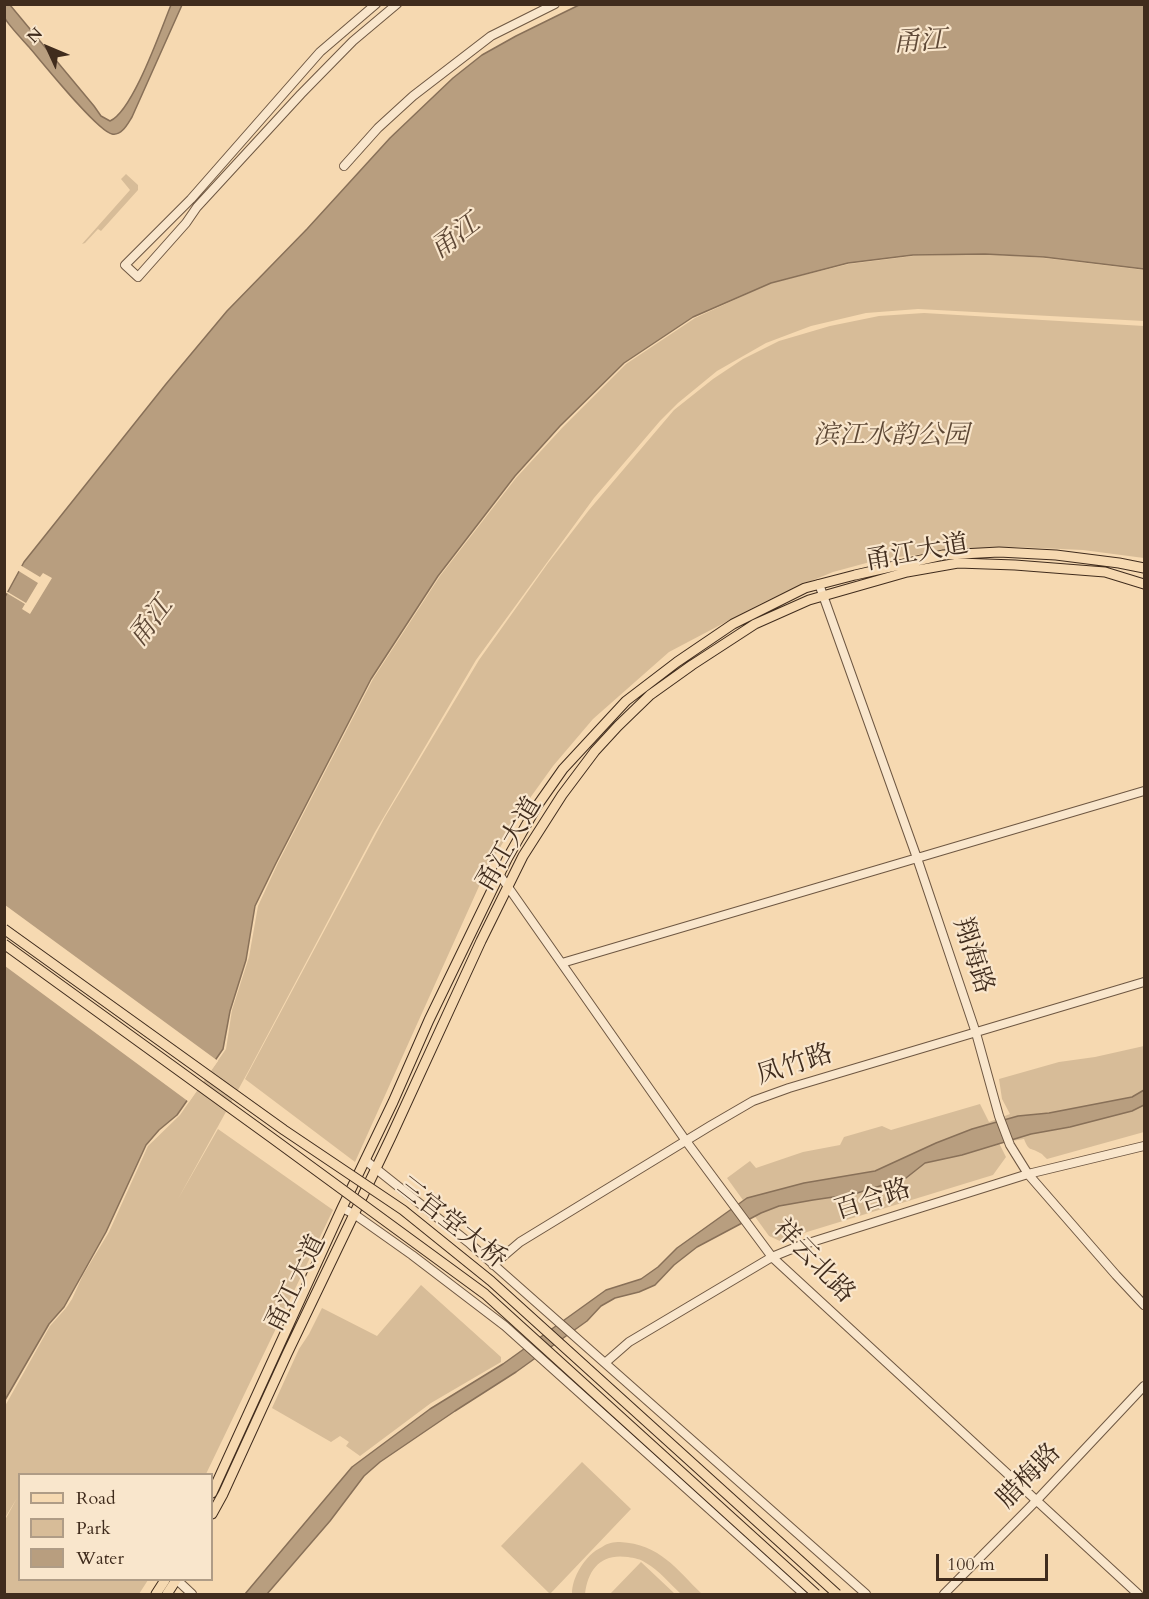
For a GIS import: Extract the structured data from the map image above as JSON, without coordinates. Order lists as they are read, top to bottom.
{
  "streets": {
    "main road": ["甬江大道", "三官堂大桥"],
    "street": [
      "翔海路",
      "凤竹路",
      "百合路",
      "祥云北路",
      "腊梅路"
    ]
  },
  "crossings": [
    ["甬江大道", "翔海路"],
    ["甬江大道", "祥云北路"],
    ["翔海路", "凤竹路"],
    ["翔海路", "百合路"],
    ["凤竹路", "祥云北路"],
    ["百合路", "祥云北路"],
    ["祥云北路", "腊梅路"]
  ],
  "water": ["甬江"],
  "parks": ["滨江水韵公园"],
  "legend": ["Road", "Park", "Water"],
  "scale_bar": "100 m",
  "north": "top left"
}
